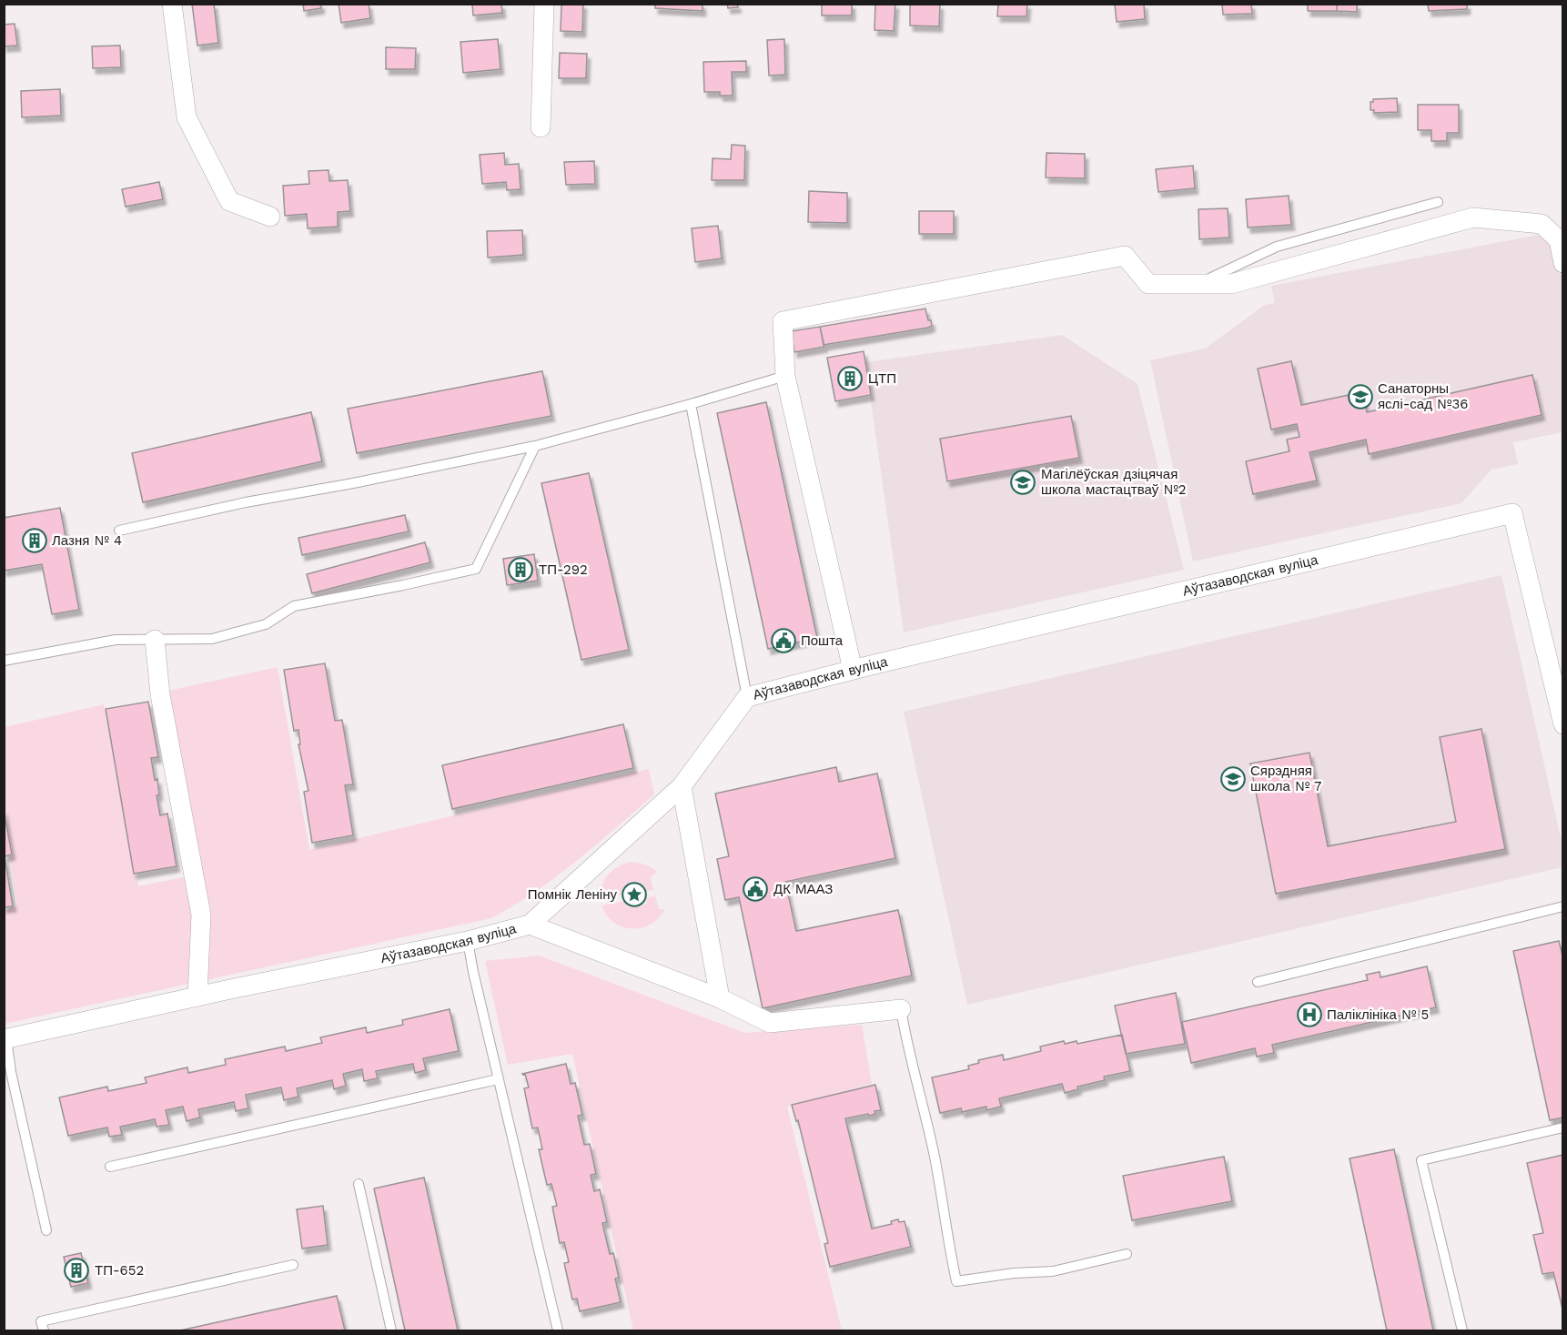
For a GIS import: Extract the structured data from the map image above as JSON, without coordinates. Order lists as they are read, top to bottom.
{
  "streets": {
    "street": ["Аўтазаводская вуліца"]
  },
  "places": {
    "building": [
      "ЦТП",
      "Лазня № 4",
      "ТП-292",
      "ТП-652"
    ],
    "school or university": ["Санаторны яслі-сад №36", "Магілёўская дзіцячая школа мастацтваў №2", "Сярэдняя школа № 7"],
    "public building": ["Пошта", "ДК МААЗ"],
    "place": ["Помнік Леніну"],
    "hospital": ["Паліклініка № 5"]
  }
}
